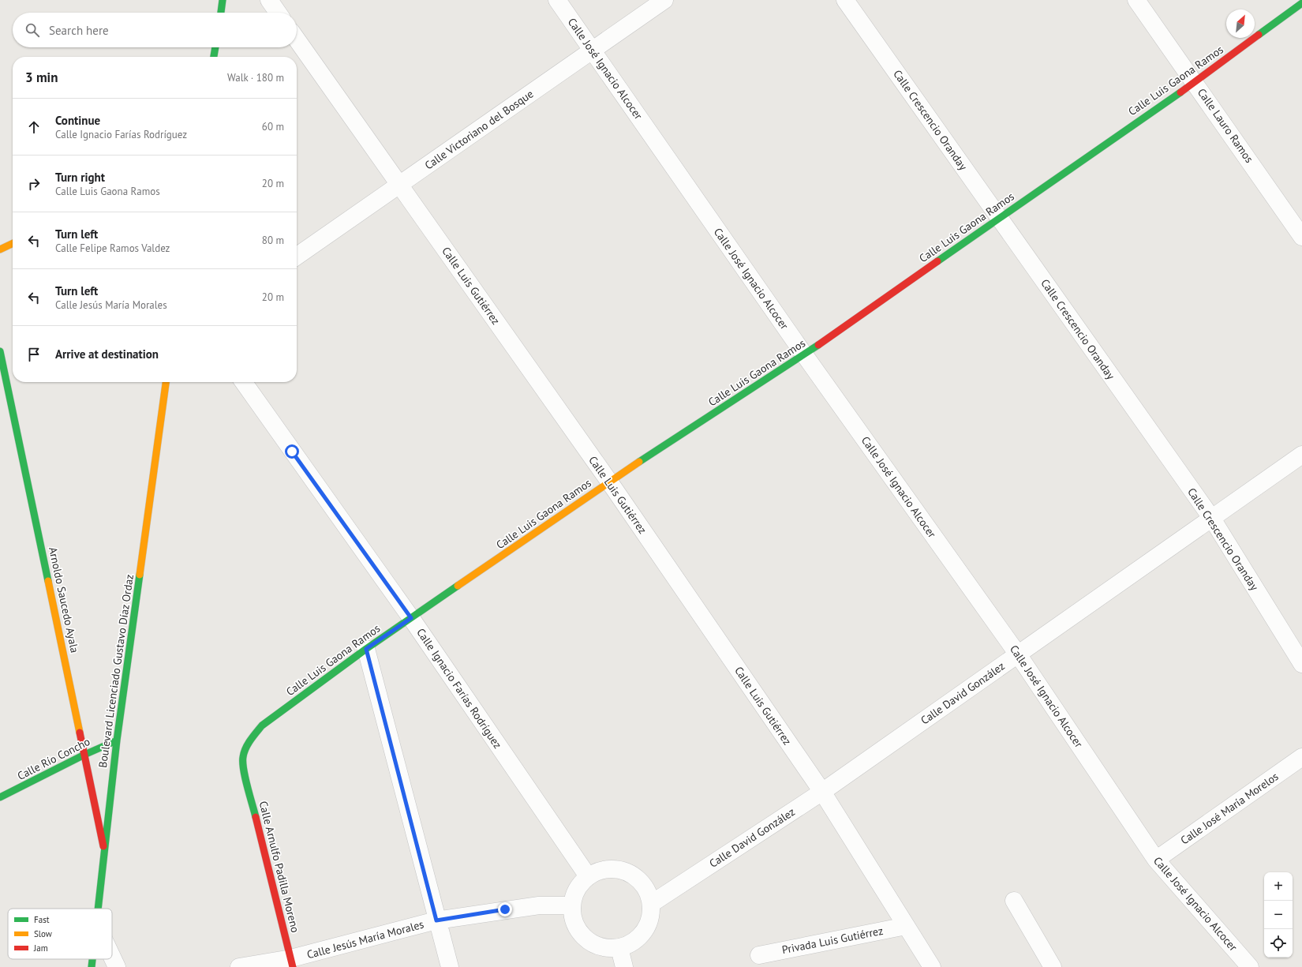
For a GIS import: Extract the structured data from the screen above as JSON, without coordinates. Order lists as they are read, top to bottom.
{
  "streets": {
    "street": [
      "Calle José Ignacio Alcocer",
      "Calle Luis Gaona Ramos",
      "Calle Crescencio Oranday",
      "Calle Lauro Ramos",
      "Calle Victoriano del Bosque",
      "Calle Luis Gutiérrez",
      "Arnoldo Saucedo Ayala",
      "Boulevard Licenciado Gustavo Díaz Ordaz",
      "Calle Ignacio Farías Rodríguez",
      "Calle David González",
      "Calle Río Concho",
      "Calle José María Morelos",
      "Calle Arnulfo Padilla Moreno",
      "Calle Jesús María Morales",
      "Privada Luis Gutiérrez"
    ]
  },
  "crossings": [
    ["Calle José Ignacio Alcocer", "Calle Luis Gaona Ramos"],
    ["Calle José Ignacio Alcocer", "Calle Victoriano del Bosque"],
    ["Calle José Ignacio Alcocer", "Calle David González"],
    ["Calle José Ignacio Alcocer", "Calle José María Morelos"],
    ["Calle Luis Gaona Ramos", "Calle Crescencio Oranday"],
    ["Calle Luis Gaona Ramos", "Calle Lauro Ramos"],
    ["Calle Luis Gaona Ramos", "Calle Luis Gutiérrez"],
    ["Calle Luis Gaona Ramos", "Calle Ignacio Farías Rodríguez"],
    ["Calle Luis Gaona Ramos", "Calle Arnulfo Padilla Moreno"],
    ["Calle Crescencio Oranday", "Calle David González"],
    ["Calle Victoriano del Bosque", "Calle Luis Gutiérrez"],
    ["Calle Luis Gutiérrez", "Calle David González"],
    ["Calle Luis Gutiérrez", "Privada Luis Gutiérrez"],
    ["Arnoldo Saucedo Ayala", "Boulevard Licenciado Gustavo Díaz Ordaz"],
    ["Arnoldo Saucedo Ayala", "Calle Río Concho"],
    ["Boulevard Licenciado Gustavo Díaz Ordaz", "Calle Río Concho"],
    ["Calle Ignacio Farías Rodríguez", "Calle David González"],
    ["Calle Ignacio Farías Rodríguez", "Calle Jesús María Morales"],
    ["Calle David González", "Calle Jesús María Morales"],
    ["Calle Arnulfo Padilla Moreno", "Calle Jesús María Morales"]
  ],
  "legend": ["Fast", "Slow", "Jam"],
  "north": "top right",
  "page": {
    "search": "Search here",
    "heading": ["3 min", "Walk · 180 m"],
    "list": [
      ["Continue", "Calle Ignacio Farías Rodríguez", "60 m"],
      ["Turn right", "Calle Luis Gaona Ramos", "20 m"],
      ["Turn left", "Calle Felipe Ramos Valdez", "80 m"],
      ["Turn left", "Calle Jesús María Morales", "20 m"],
      "Arrive at destination"
    ],
    "map_buttons": ["+", "−"]
  }
}
